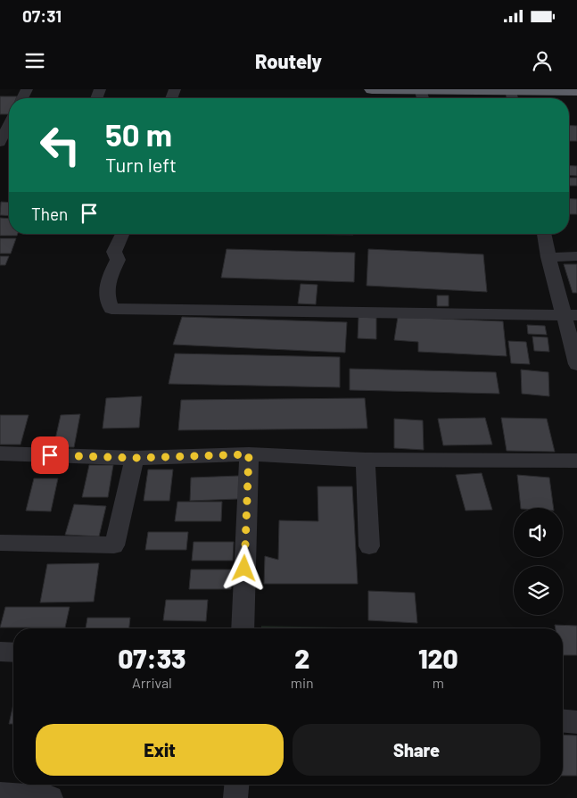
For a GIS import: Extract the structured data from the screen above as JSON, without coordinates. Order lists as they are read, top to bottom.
{
  "page": {
    "status": "07:31",
    "header": "Routely",
    "turn": ["50 m", "Turn left"],
    "then": "Then",
    "eta": [
      "07:33",
      "Arrival",
      "2",
      "min",
      "120",
      "m"
    ],
    "buttons": ["Exit", "Share"]
  }
}
